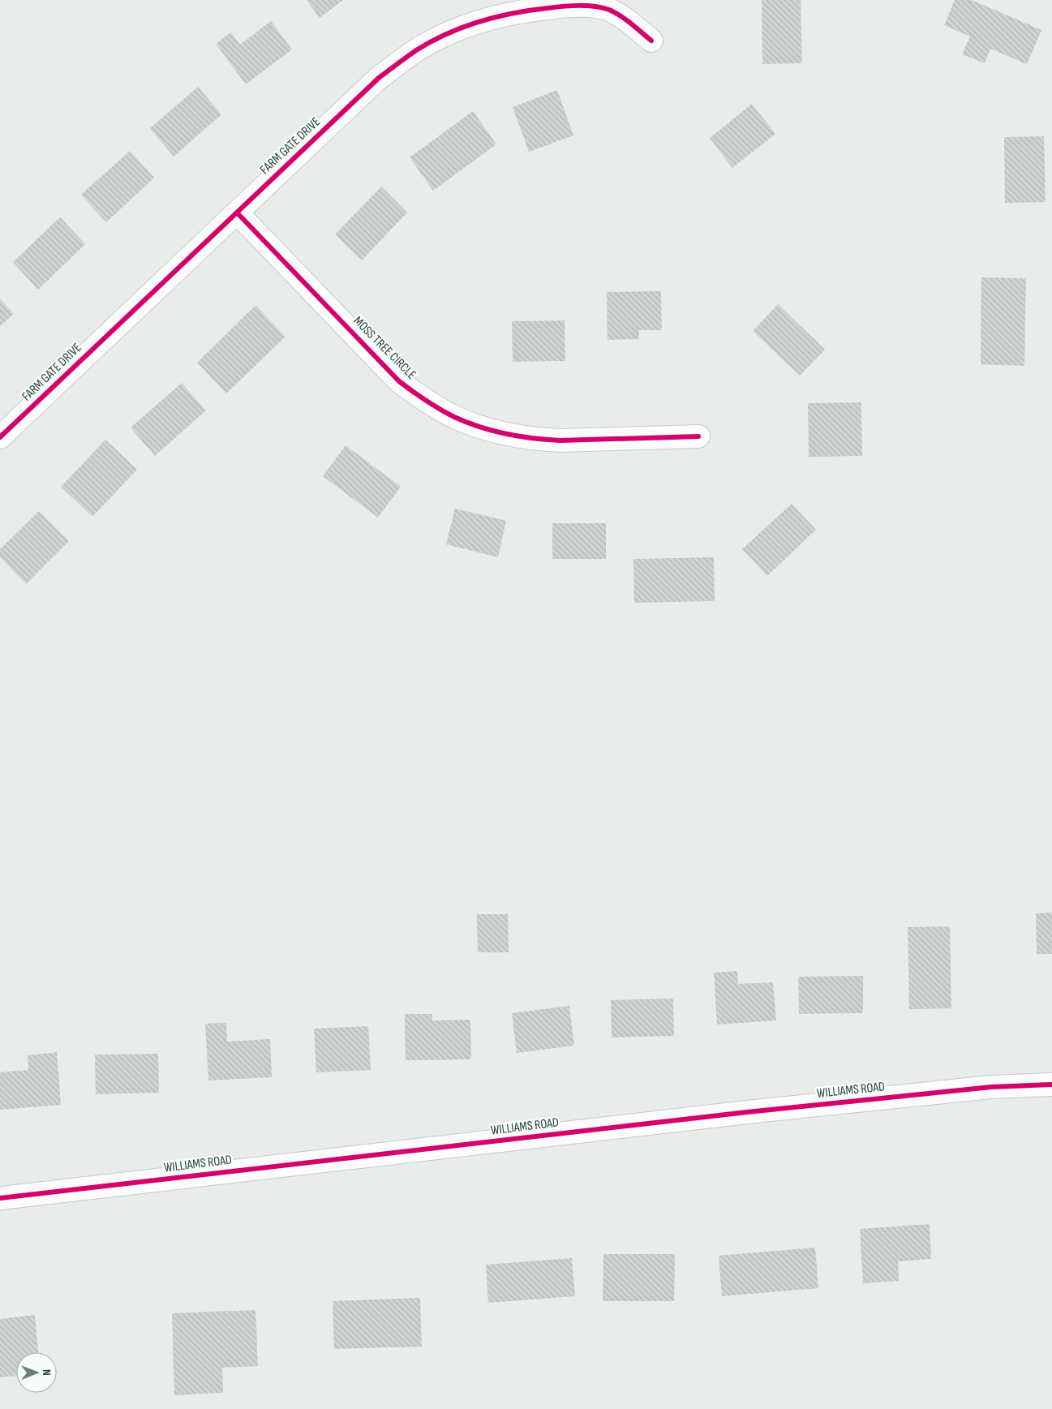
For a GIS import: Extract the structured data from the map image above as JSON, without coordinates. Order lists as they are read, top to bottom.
{
  "streets": {
    "street": ["FARM GATE DRIVE", "MOSS TREE CIRCLE", "WILLIAMS ROAD"]
  },
  "crossings": [
    ["FARM GATE DRIVE", "MOSS TREE CIRCLE"]
  ],
  "north": "right"
}
